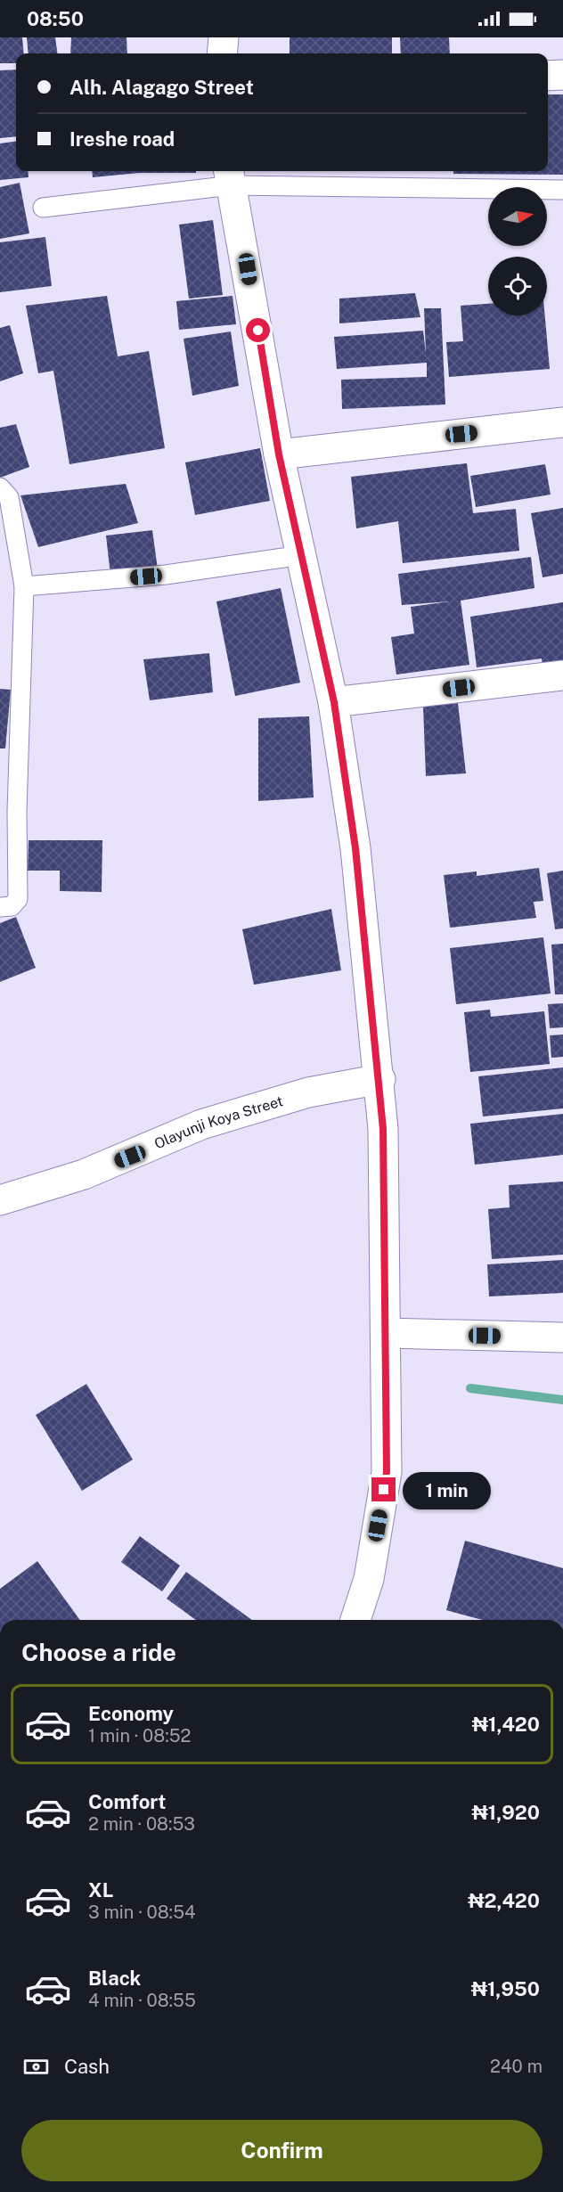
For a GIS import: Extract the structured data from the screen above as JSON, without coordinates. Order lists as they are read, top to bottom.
{
  "streets": {
    "main road": ["Olayunji Koya Street"]
  },
  "north": "right",
  "page": {
    "status": "08:50",
    "banner": ["Alh. Alagago Street", "Ireshe road"],
    "bubble": "1 min",
    "heading": "Choose a ride",
    "list": [
      {
        "name": "Economy",
        "note": "1 min · 08:52",
        "value": "₦1,420"
      },
      {
        "name": "Comfort",
        "note": "2 min · 08:53",
        "value": "₦1,920"
      },
      {
        "name": "XL",
        "note": "3 min · 08:54",
        "value": "₦2,420"
      },
      {
        "name": "Black",
        "note": "4 min · 08:55",
        "value": "₦1,950"
      }
    ],
    "pay": ["Cash", "240 m"],
    "buttons": "Confirm"
  }
}
